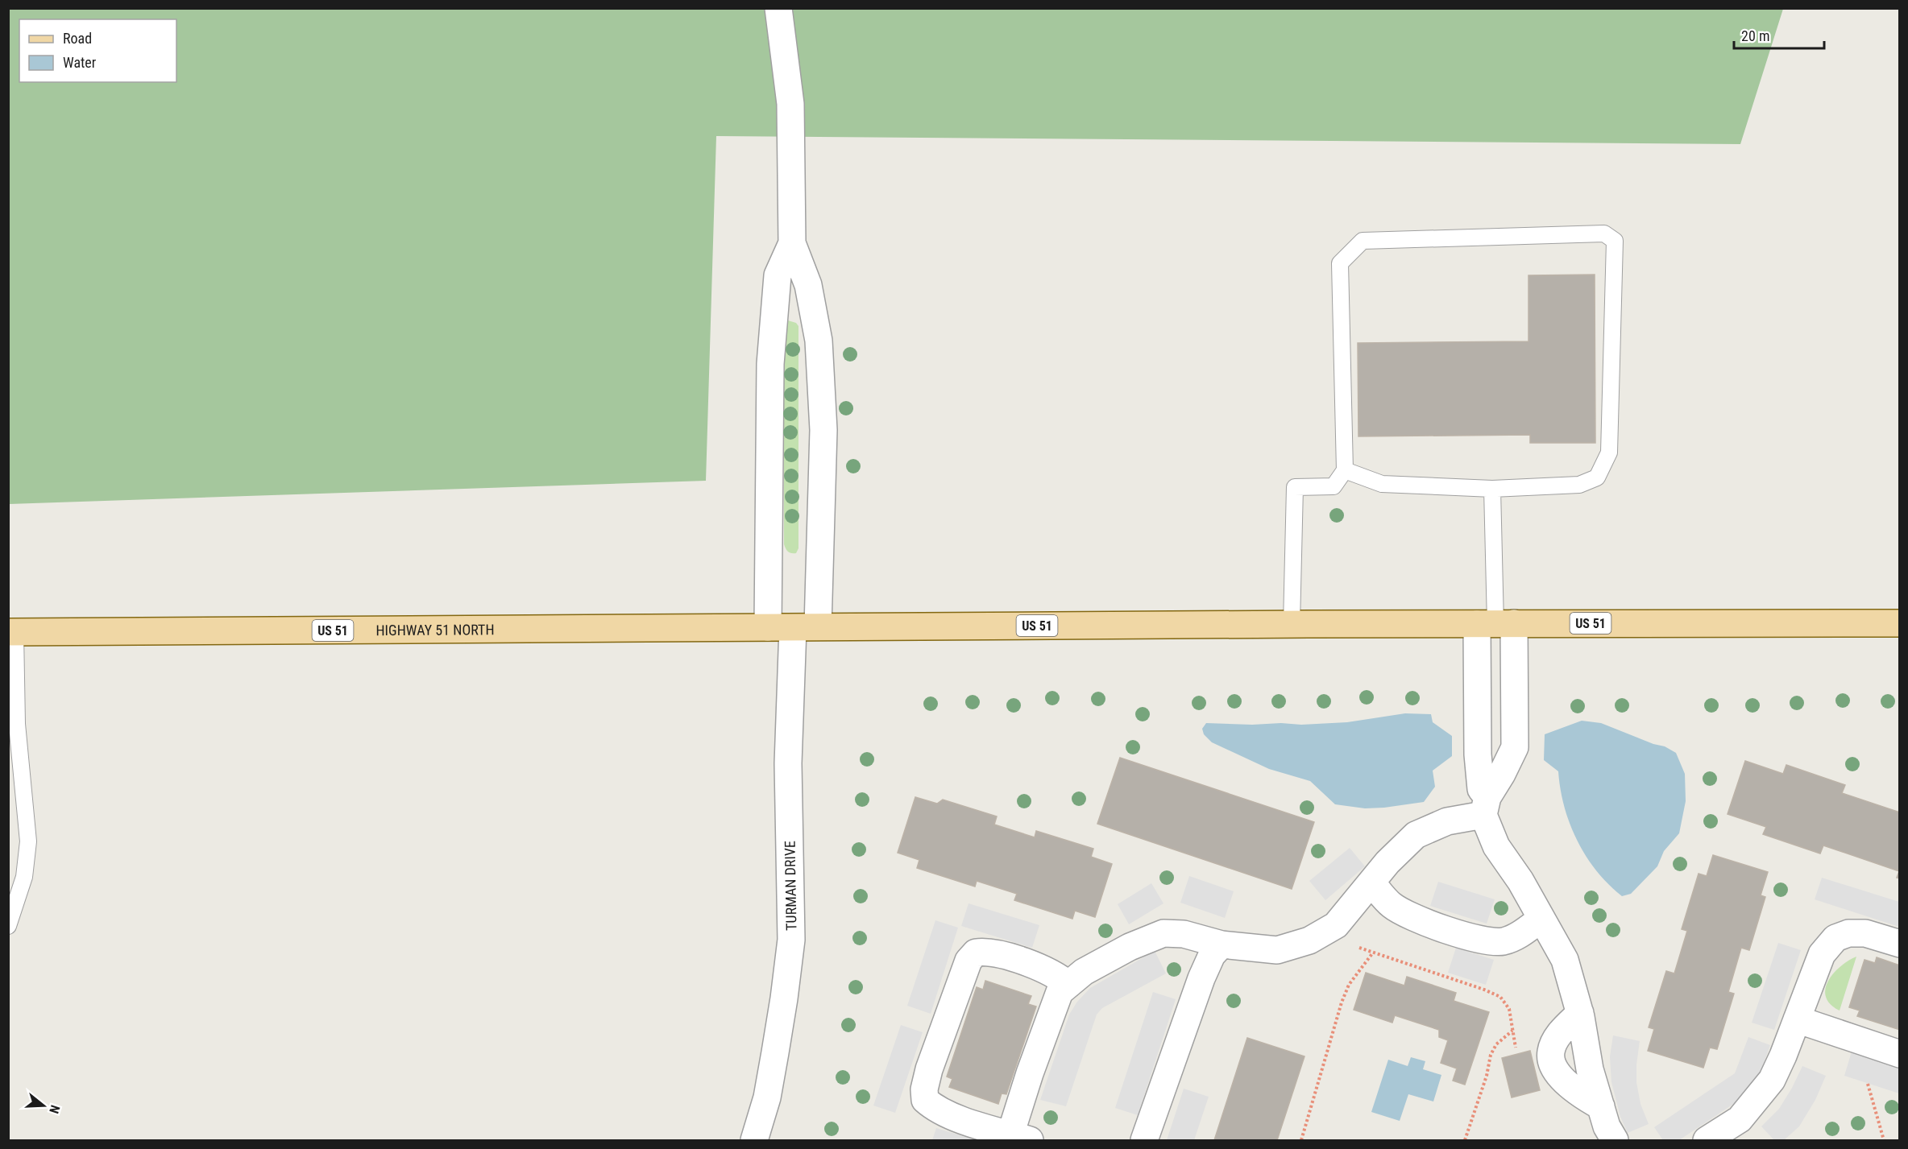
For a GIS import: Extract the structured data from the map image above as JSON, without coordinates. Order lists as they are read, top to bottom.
{
  "streets": {
    "main road": ["US 51", "HIGHWAY 51 NORTH"],
    "street": ["TURMAN DRIVE"]
  },
  "crossings": [
    ["US 51", "HIGHWAY 51 NORTH"],
    ["US 51", "TURMAN DRIVE"],
    ["HIGHWAY 51 NORTH", "TURMAN DRIVE"]
  ],
  "legend": ["Road", "Water"],
  "scale_bar": "20 m",
  "north": "right"
}
